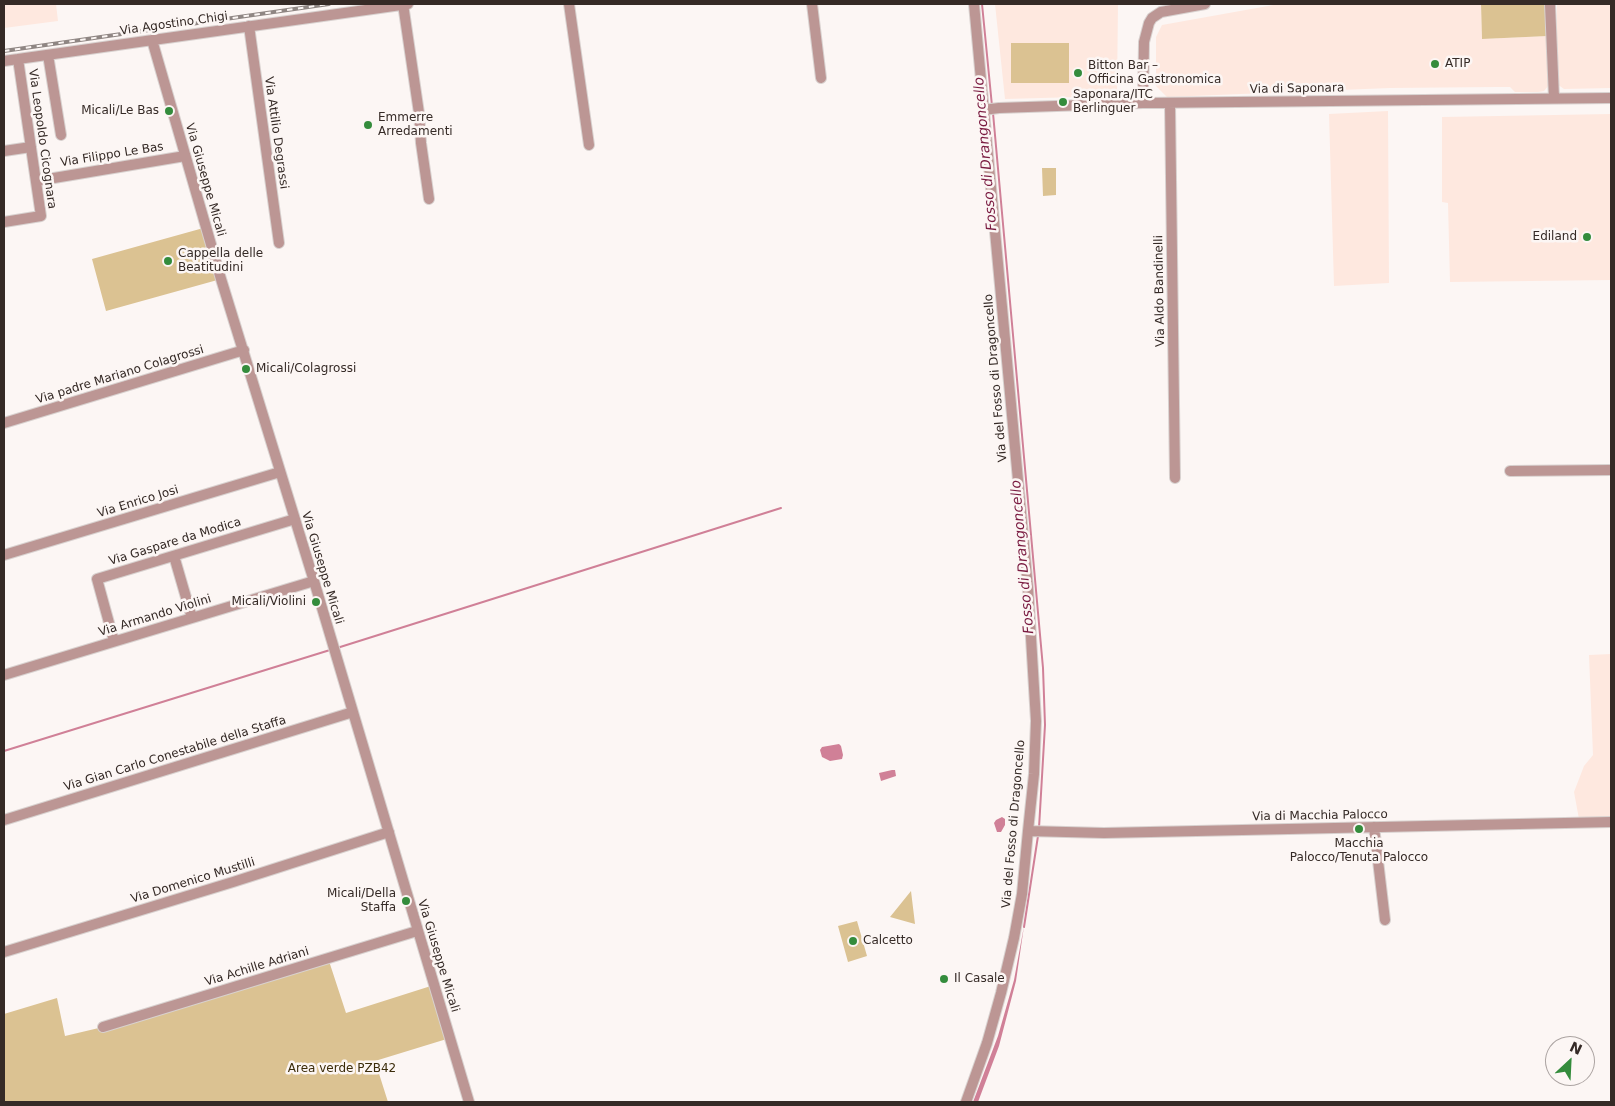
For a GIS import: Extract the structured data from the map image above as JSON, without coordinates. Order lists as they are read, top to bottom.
{
  "streets": {
    "street": [
      "Via Agostino Chigi",
      "Via di Saponara",
      "Via Attilio Degrassi",
      "Via Leopoldo Cicognara",
      "Via Filippo Le Bas",
      "Via Giuseppe Micali",
      "Via Aldo Bandinelli",
      "Via padre Mariano Colagrossi",
      "Via del Fosso di Dragoncello",
      "Via Enrico Josi",
      "Via Gaspare da Modica",
      "Via Armando Violini",
      "Via Gian Carlo Conestabile della Staffa",
      "Via di Macchia Palocco",
      "Via Domenico Mustilli",
      "Via Achille Adriani"
    ]
  },
  "crossings": [
    ["Via Agostino Chigi", "Via Attilio Degrassi"],
    ["Via Agostino Chigi", "Via Leopoldo Cicognara"],
    ["Via Agostino Chigi", "Via Giuseppe Micali"],
    ["Via di Saponara", "Via Aldo Bandinelli"],
    ["Via di Saponara", "Via del Fosso di Dragoncello"],
    ["Via Filippo Le Bas", "Via Giuseppe Micali"],
    ["Via Giuseppe Micali", "Via padre Mariano Colagrossi"],
    ["Via Giuseppe Micali", "Via Enrico Josi"],
    ["Via Giuseppe Micali", "Via Gaspare da Modica"],
    ["Via Giuseppe Micali", "Via Armando Violini"],
    ["Via Giuseppe Micali", "Via Gian Carlo Conestabile della Staffa"],
    ["Via Giuseppe Micali", "Via Domenico Mustilli"],
    ["Via Giuseppe Micali", "Via Achille Adriani"],
    ["Via del Fosso di Dragoncello", "Via di Macchia Palocco"],
    ["Via Gaspare da Modica", "Via Armando Violini"]
  ],
  "water": ["Fosso di Drangoncello"],
  "parks": ["Area verde PZB42"],
  "places": [
    "ATIP",
    "Bitton Bar – Officina Gastronomica",
    "Saponara/ITC Berlinguer",
    "Micali/Le Bas",
    "Emmerre Arredamenti",
    "Ediland",
    "Cappella delle Beatitudini",
    "Micali/Colagrossi",
    "Micali/Violini",
    "Macchia Palocco/Tenuta Palocco",
    "Micali/Della Staffa",
    "Calcetto",
    "Il Casale"
  ],
  "north": "top right"
}
